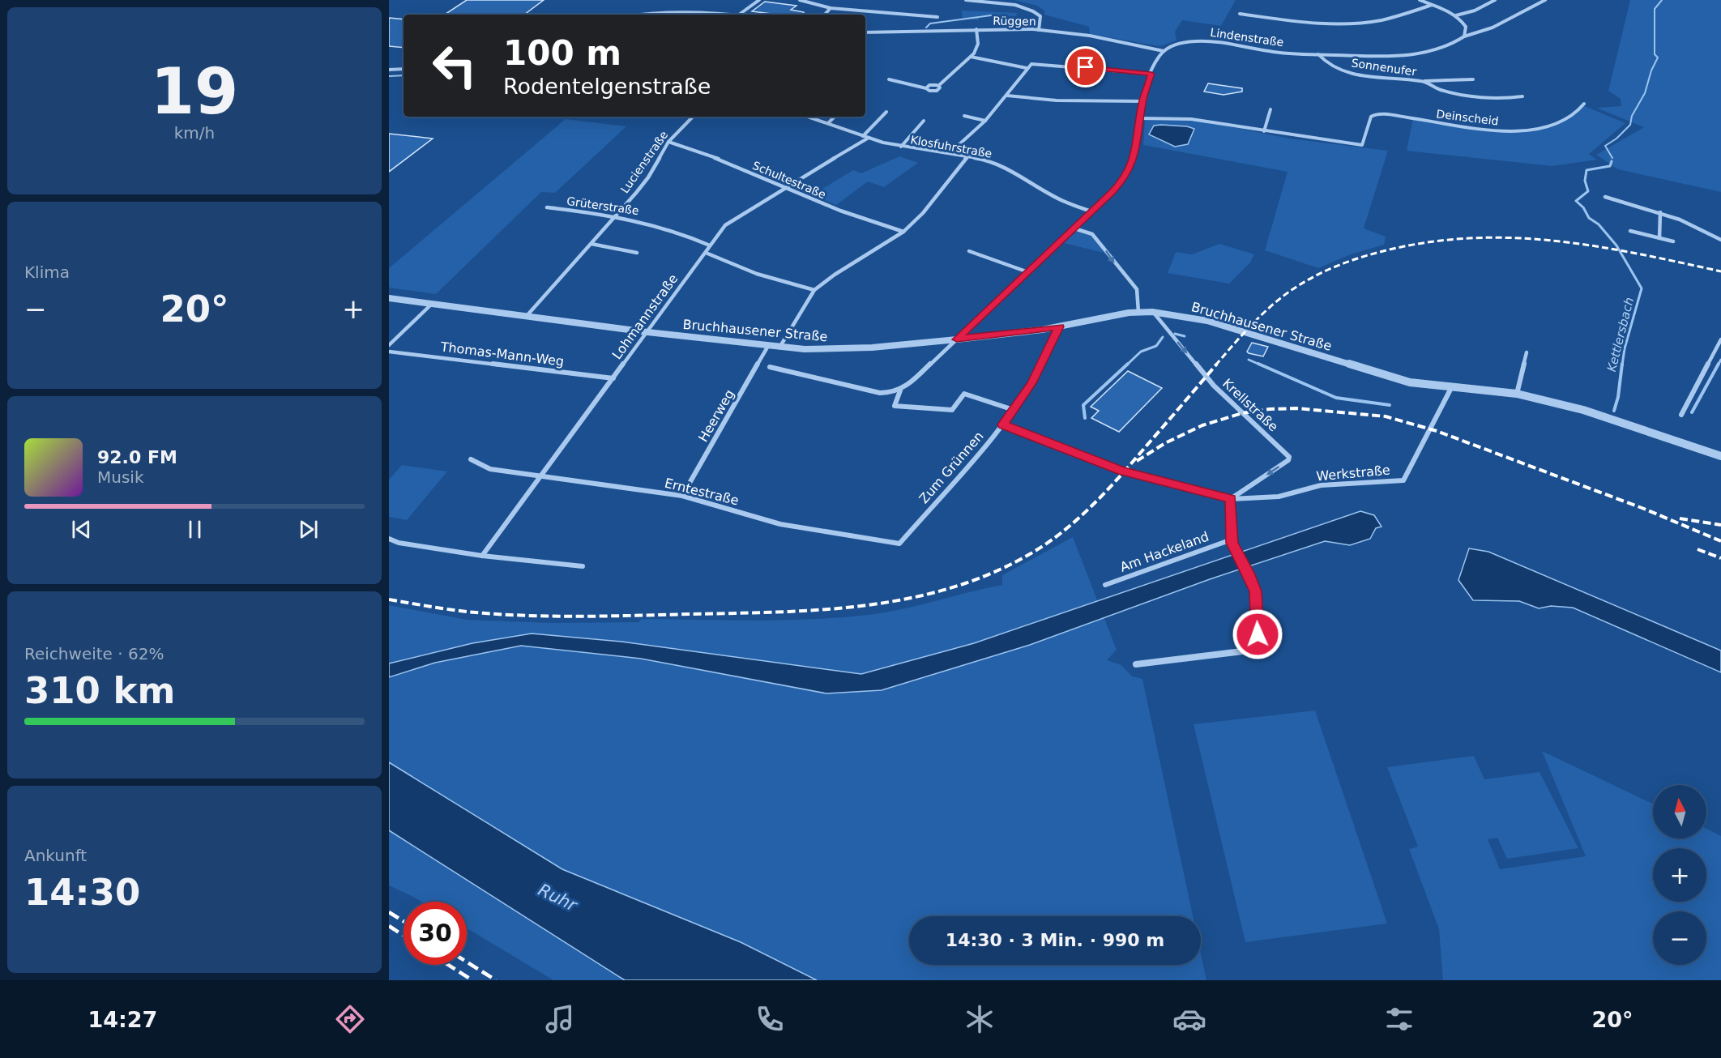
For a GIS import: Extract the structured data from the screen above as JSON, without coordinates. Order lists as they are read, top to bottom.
{
  "streets": {
    "street": [
      "Rüggen",
      "Lindenstraße",
      "Sonnenufer",
      "Deinscheid",
      "Klosfuhrstraße",
      "Lucienstraße",
      "Schultestraße",
      "Grüterstraße",
      "Lohmannstraße",
      "Bruchhausener Straße",
      "Thomas-Mann-Weg",
      "Krellstraße",
      "Heerweg",
      "Zum Grünnen",
      "Werkstraße",
      "Erntestraße",
      "Am Hackeland"
    ]
  },
  "crossings": [
    ["Rüggen", "Lindenstraße"],
    ["Lindenstraße", "Sonnenufer"],
    ["Klosfuhrstraße", "Lohmannstraße"],
    ["Lucienstraße", "Schultestraße"],
    ["Lucienstraße", "Grüterstraße"],
    ["Lucienstraße", "Bruchhausener Straße"],
    ["Schultestraße", "Lohmannstraße"],
    ["Grüterstraße", "Lohmannstraße"],
    ["Lohmannstraße", "Bruchhausener Straße"],
    ["Lohmannstraße", "Thomas-Mann-Weg"],
    ["Lohmannstraße", "Erntestraße"],
    ["Bruchhausener Straße", "Krellstraße"],
    ["Bruchhausener Straße", "Heerweg"],
    ["Bruchhausener Straße", "Zum Grünnen"],
    ["Bruchhausener Straße", "Werkstraße"],
    ["Krellstraße", "Werkstraße"],
    ["Heerweg", "Erntestraße"],
    ["Zum Grünnen", "Erntestraße"]
  ],
  "water": ["Kettlersbach", "Ruhr"],
  "north": "top",
  "page": {
    "tile": [
      ["19", "km/h"],
      "Klima",
      ["Reichweite · 62%", "310 km"],
      ["Ankunft", "14:30"]
    ],
    "turn": ["100 m", "Rodentelgenstraße"],
    "heat": ["−", "20°", "+"],
    "song": ["92.0 FM", "Musik"],
    "map_buttons": ["+", "−"],
    "limit": "30",
    "trip": "14:30 · 3 Min. · 990 m",
    "tabs": ["14:27", "20°"]
  }
}
